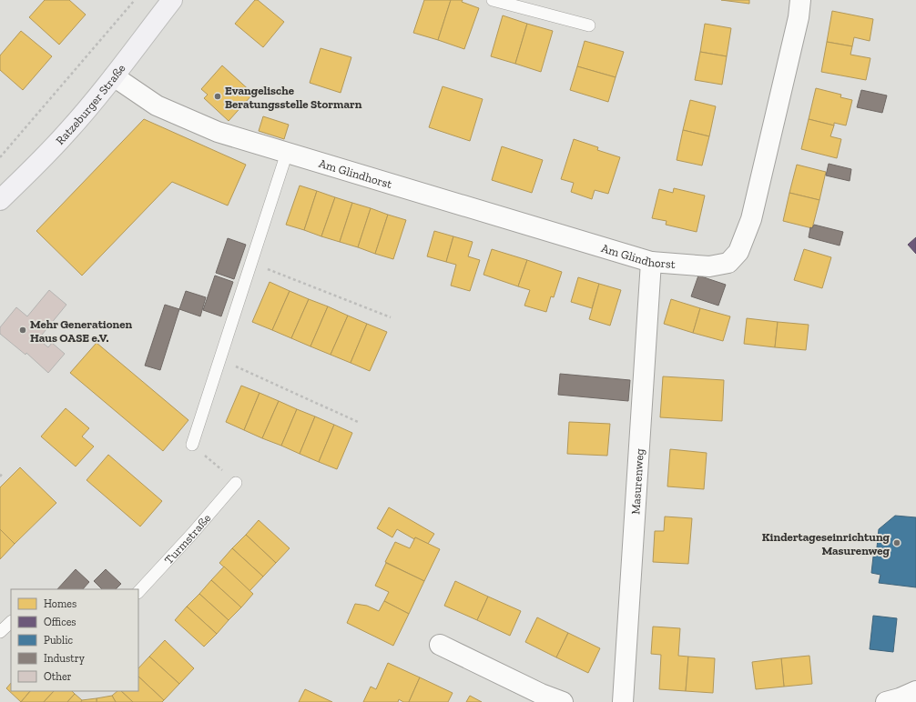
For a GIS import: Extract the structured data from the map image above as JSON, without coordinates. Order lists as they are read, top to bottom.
{
  "streets": {
    "main road": ["Ratzeburger Straße"],
    "street": ["Am Glindhorst", "Masurenweg"],
    "lane": ["Turmstraße"]
  },
  "crossings": [
    ["Ratzeburger Straße", "Am Glindhorst"],
    ["Am Glindhorst", "Masurenweg"]
  ],
  "places": ["Evangelische Beratungsstelle Stormarn", "Mehr Generationen Haus OASE e.V.", "Kindertageseinrichtung Masurenweg"],
  "legend": [
    "Homes",
    "Offices",
    "Public",
    "Industry",
    "Other"
  ]
}
